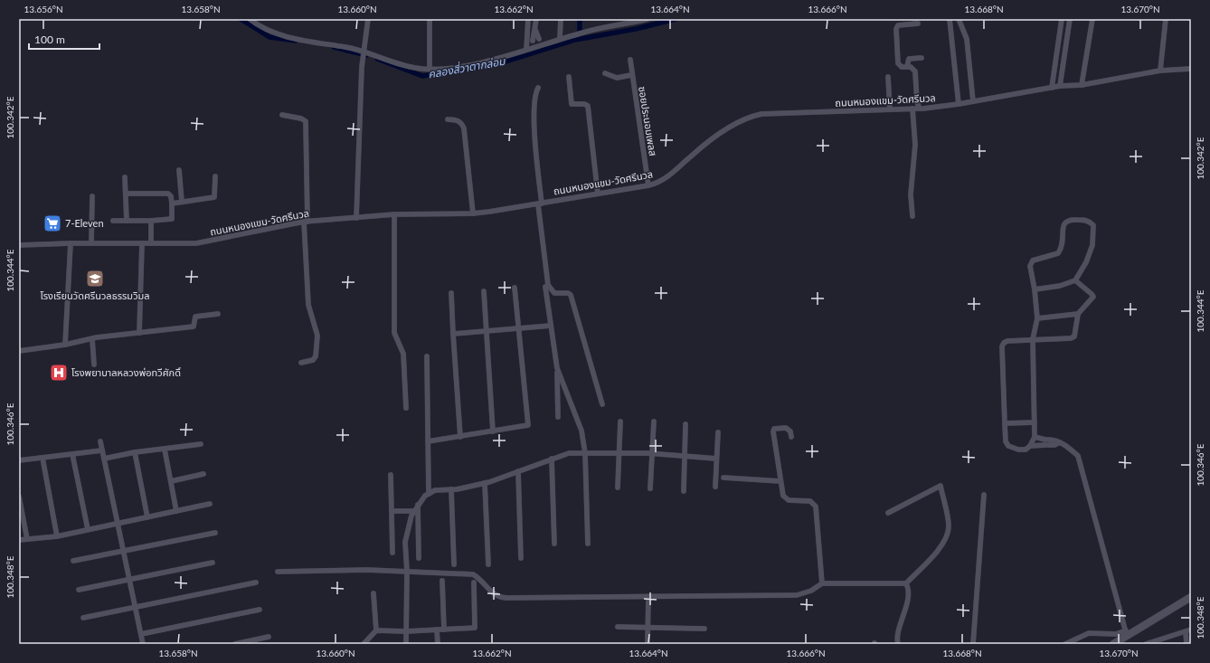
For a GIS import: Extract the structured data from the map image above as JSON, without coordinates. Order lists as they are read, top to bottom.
{
  "streets": {
    "street": ["ถนนหนองแขม-วัดศรีนวล", "ซอยประนอมเพลส"]
  },
  "crossings": [
    ["ถนนหนองแขม-วัดศรีนวล", "ซอยประนอมเพลส"]
  ],
  "water": ["คลองสี่วาตากล่อม"],
  "places": {
    "supermarket": ["7-Eleven"],
    "school or university": ["โรงเรียนวัดศรีนวลธรรมวิมล"],
    "hospital": ["โรงพยาบาลหลวงพ่อทวีศักดิ์"]
  },
  "scale_bar": "100 m",
  "coordinates": [
    "13.656°N",
    "13.658°N",
    "13.660°N",
    "13.662°N",
    "13.664°N",
    "13.666°N",
    "13.668°N",
    "13.670°N",
    "100.342°E",
    "100.344°E",
    "100.346°E",
    "100.348°E"
  ]
}
